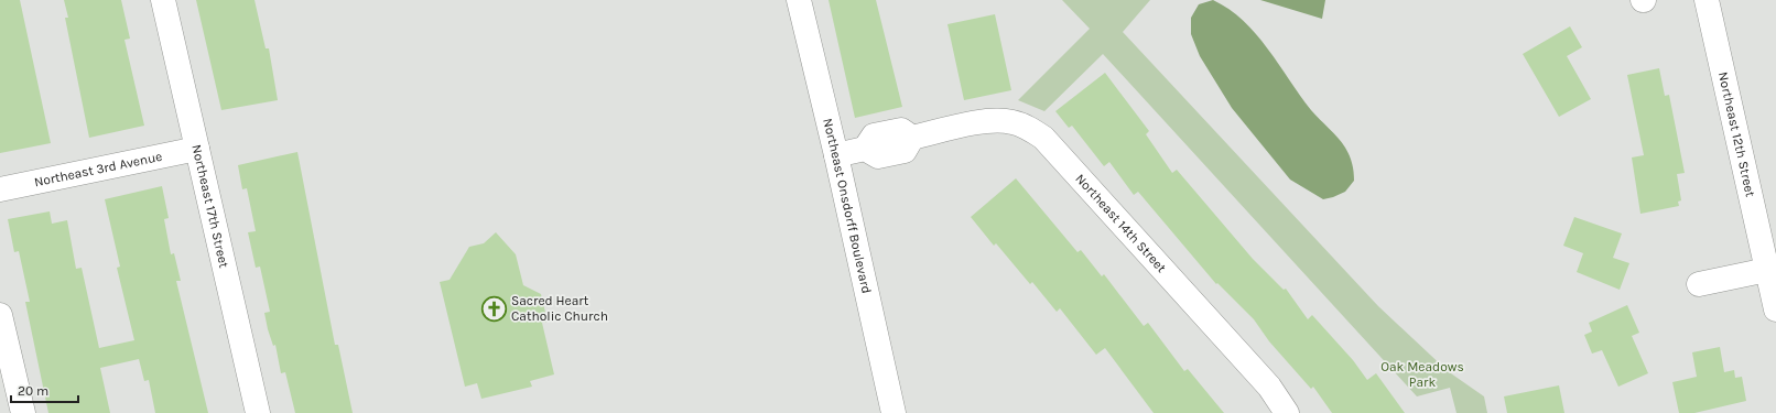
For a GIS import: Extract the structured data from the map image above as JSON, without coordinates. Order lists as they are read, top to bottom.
{
  "streets": {
    "street": [
      "Northeast 12th Street",
      "Northeast 3rd Avenue",
      "Northeast Onsdorff Boulevard",
      "Northeast 17th Street",
      "Northeast 14th Street"
    ]
  },
  "crossings": [
    ["Northeast 3rd Avenue", "Northeast 17th Street"],
    ["Northeast Onsdorff Boulevard", "Northeast 14th Street"]
  ],
  "parks": ["Oak Meadows Park"],
  "places": {
    "church": ["Sacred Heart Catholic Church"]
  },
  "scale_bar": "20 m"
}
